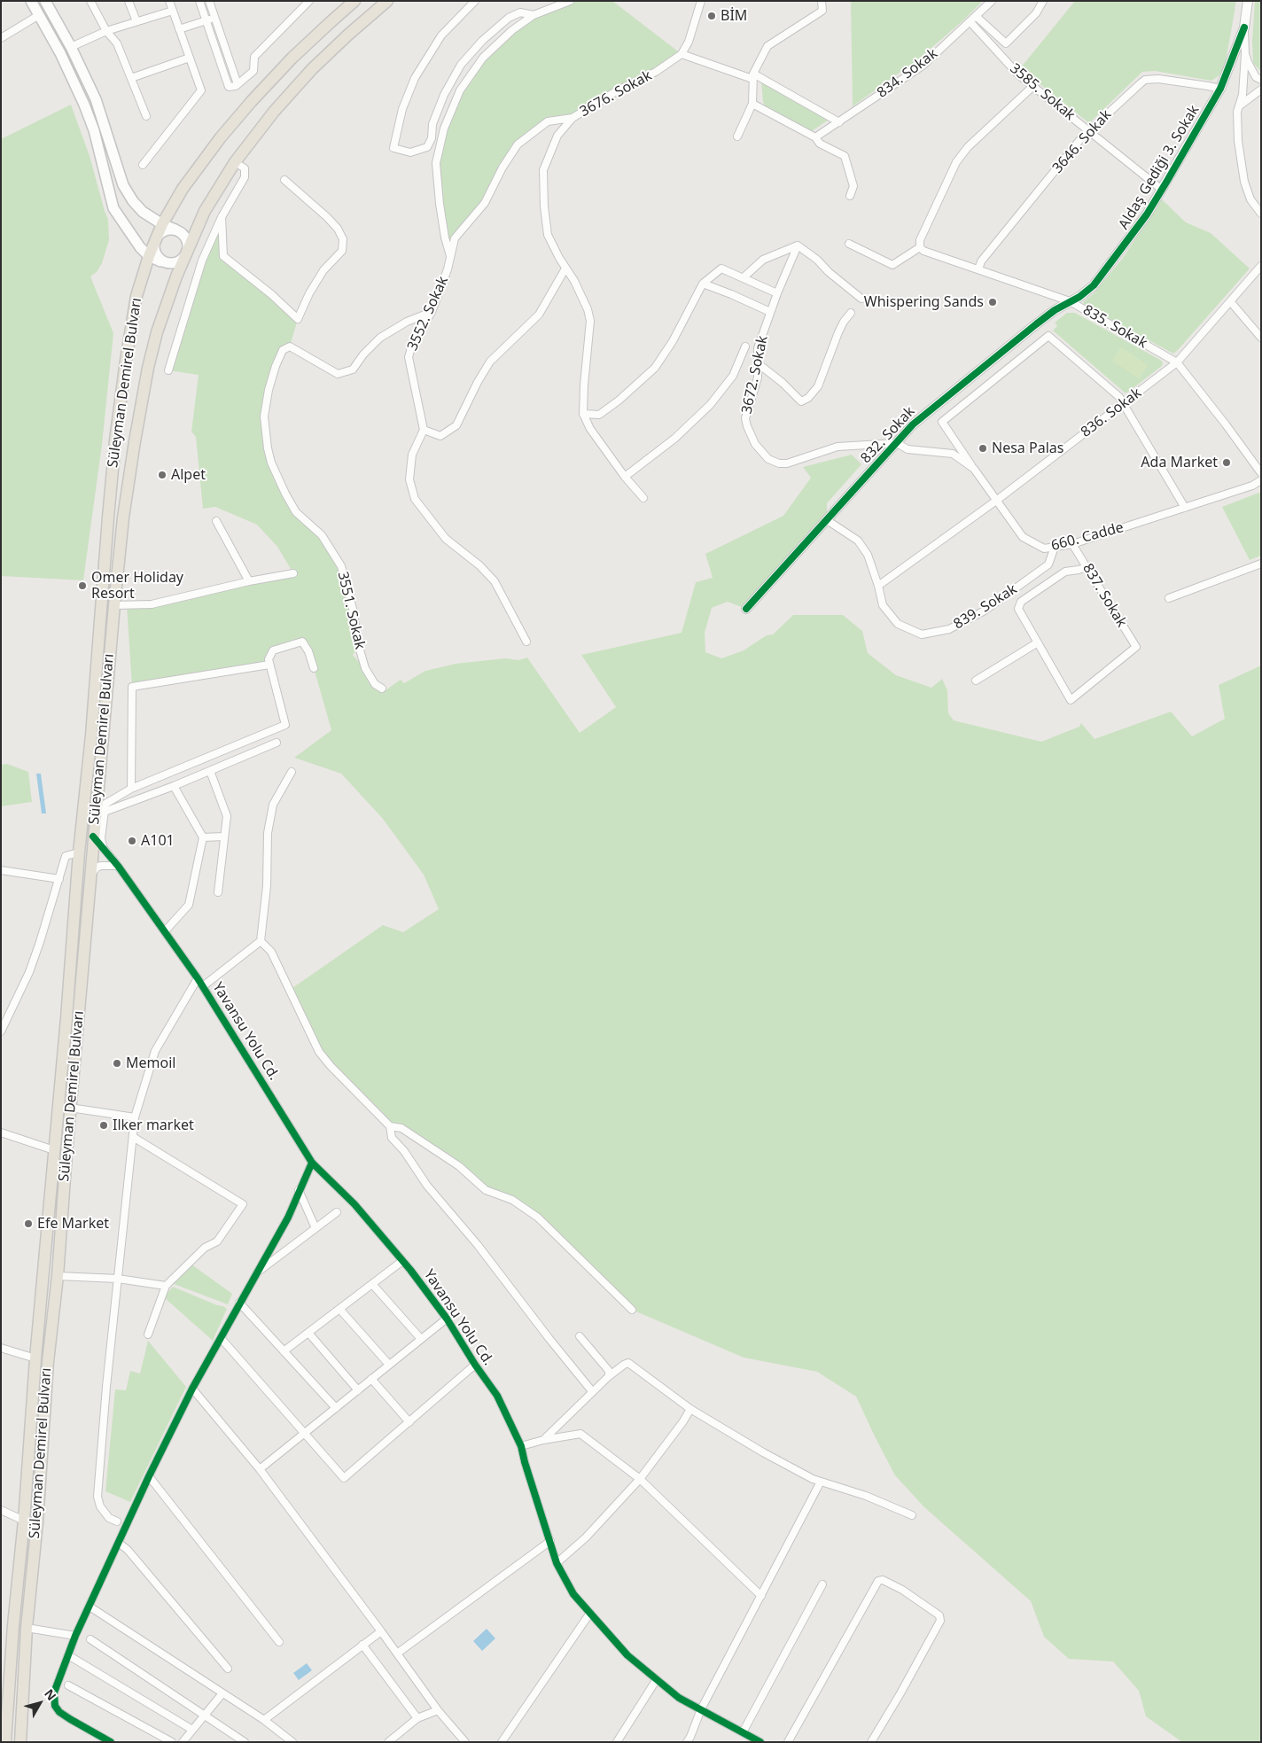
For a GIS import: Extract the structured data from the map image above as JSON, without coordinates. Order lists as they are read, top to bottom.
{
  "streets": {
    "highway": ["Süleyman Demirel Bulvarı"],
    "street": [
      "834. Sokak",
      "3585. Sokak",
      "3676. Sokak",
      "3646. Sokak",
      "Aldaş Gediği 3. Sokak",
      "3552. Sokak",
      "835. Sokak",
      "3672. Sokak",
      "836. Sokak",
      "832. Sokak",
      "660. Cadde",
      "837. Sokak",
      "839. Sokak",
      "3551. Sokak",
      "Yavansu Yolu Cd."
    ]
  },
  "crossings": [
    ["834. Sokak", "3585. Sokak"],
    ["3585. Sokak", "3646. Sokak"],
    ["3585. Sokak", "Aldaş Gediği 3. Sokak"],
    ["3646. Sokak", "Aldaş Gediği 3. Sokak"],
    ["3646. Sokak", "835. Sokak"],
    ["Aldaş Gediği 3. Sokak", "835. Sokak"],
    ["Aldaş Gediği 3. Sokak", "832. Sokak"],
    ["3552. Sokak", "3551. Sokak"],
    ["835. Sokak", "836. Sokak"],
    ["835. Sokak", "832. Sokak"],
    ["3672. Sokak", "832. Sokak"],
    ["3672. Sokak", "660. Cadde"],
    ["Süleyman Demirel Bulvarı", "Yavansu Yolu Cd."],
    ["836. Sokak", "660. Cadde"],
    ["836. Sokak", "839. Sokak"],
    ["832. Sokak", "660. Cadde"],
    ["832. Sokak", "839. Sokak"],
    ["660. Cadde", "837. Sokak"],
    ["660. Cadde", "839. Sokak"]
  ],
  "places": [
    "BİM",
    "Whispering Sands",
    "Nesa Palas",
    "Ada Market",
    "Alpet",
    "Omer Holiday Resort",
    "A101",
    "Memoil",
    "Ilker market",
    "Efe Market"
  ],
  "north": "top right"
}
